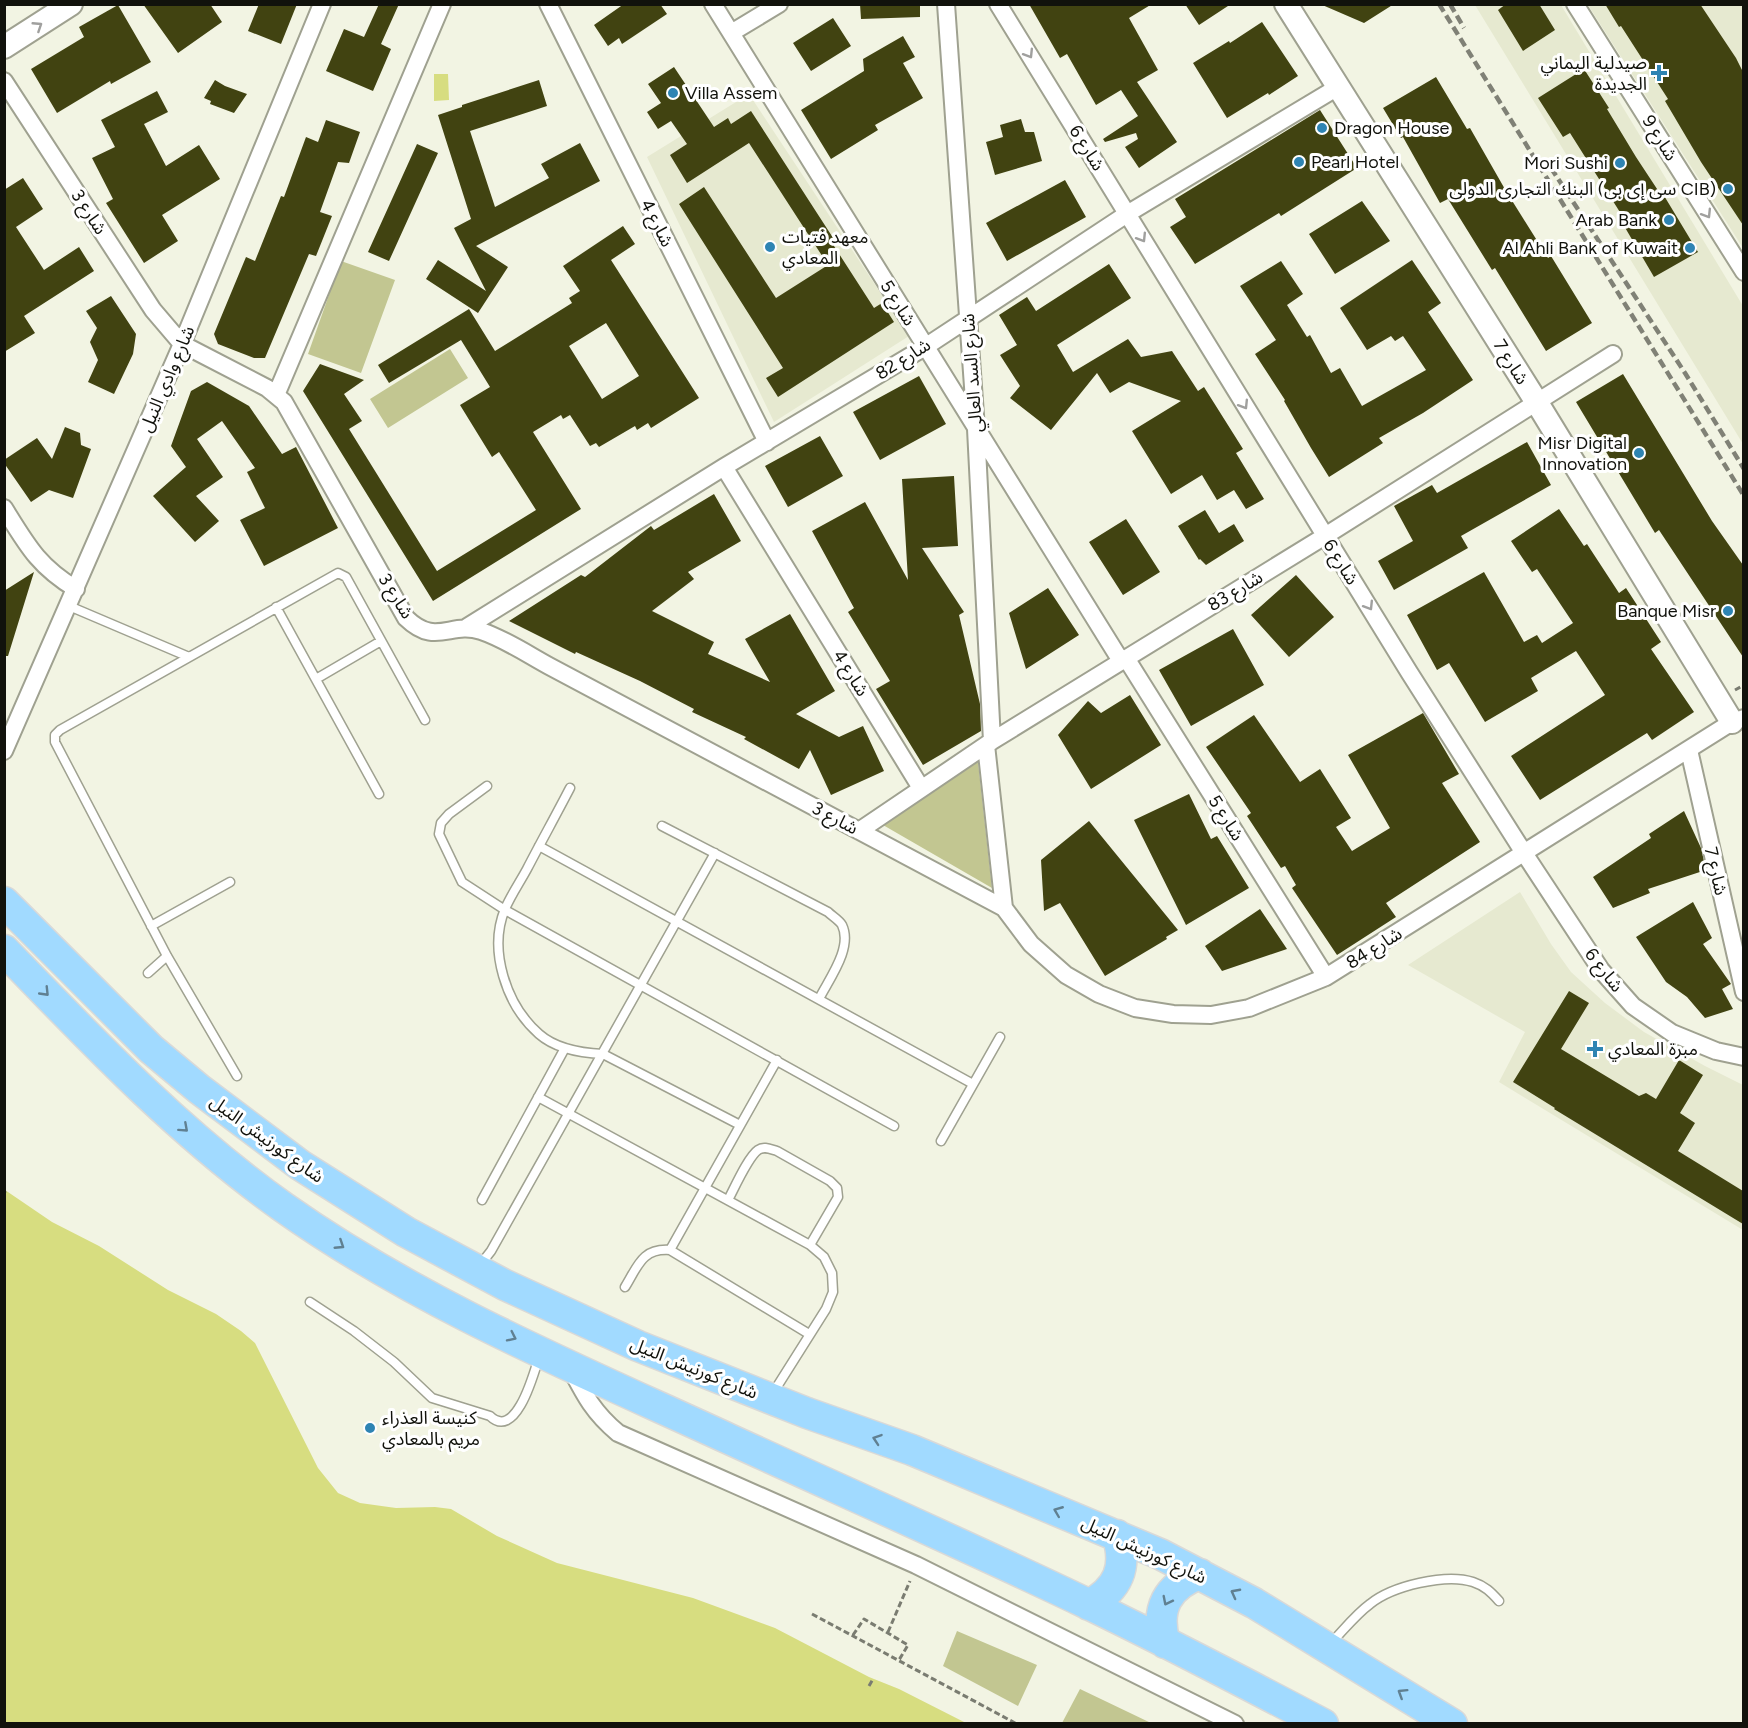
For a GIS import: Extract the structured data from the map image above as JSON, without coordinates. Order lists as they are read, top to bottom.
{
  "streets": {
    "highway": ["شارع كورنيش النيل"],
    "street": [
      "شارع 9",
      "شارع 6",
      "شارع 3",
      "شارع 4",
      "شارع 5",
      "شارع 82",
      "شارع 7",
      "شارع السد العالي",
      "شارع وادي النيل",
      "شارع 83",
      "شارع 84"
    ]
  },
  "crossings": [
    ["شارع 6", "شارع 82"],
    ["شارع 6", "شارع 83"],
    ["شارع 6", "شارع 84"],
    ["شارع 3", "شارع 82"],
    ["شارع 3", "شارع السد العالي"],
    ["شارع 3", "شارع وادي النيل"],
    ["شارع 3", "شارع 83"],
    ["شارع 3", "شارع 84"],
    ["شارع 4", "شارع 82"],
    ["شارع 4", "شارع 83"],
    ["شارع 5", "شارع 82"],
    ["شارع 5", "شارع السد العالي"],
    ["شارع 5", "شارع 83"],
    ["شارع 5", "شارع 84"],
    ["شارع 82", "شارع 7"],
    ["شارع 82", "شارع السد العالي"],
    ["شارع 7", "شارع 83"],
    ["شارع 7", "شارع 84"],
    ["شارع السد العالي", "شارع 83"],
    ["شارع السد العالي", "شارع 84"]
  ],
  "one_way": ["شارع 9", "شارع 6"],
  "places": {
    "health": ["صيدلية اليماني الجديدة", "مبرة المعادي"],
    "other": [
      "Villa Assem",
      "Dragon House",
      "Pearl Hotel",
      "Mori Sushi",
      "البنك التجارى الدولى (سى إى بى CIB)",
      "Arab Bank",
      "معهد فتيات المعادي",
      "Al Ahli Bank of Kuwait",
      "Misr Digital Innovation",
      "Banque Misr",
      "كنيسة العذراء مريم بالمعادي"
    ]
  }
}
